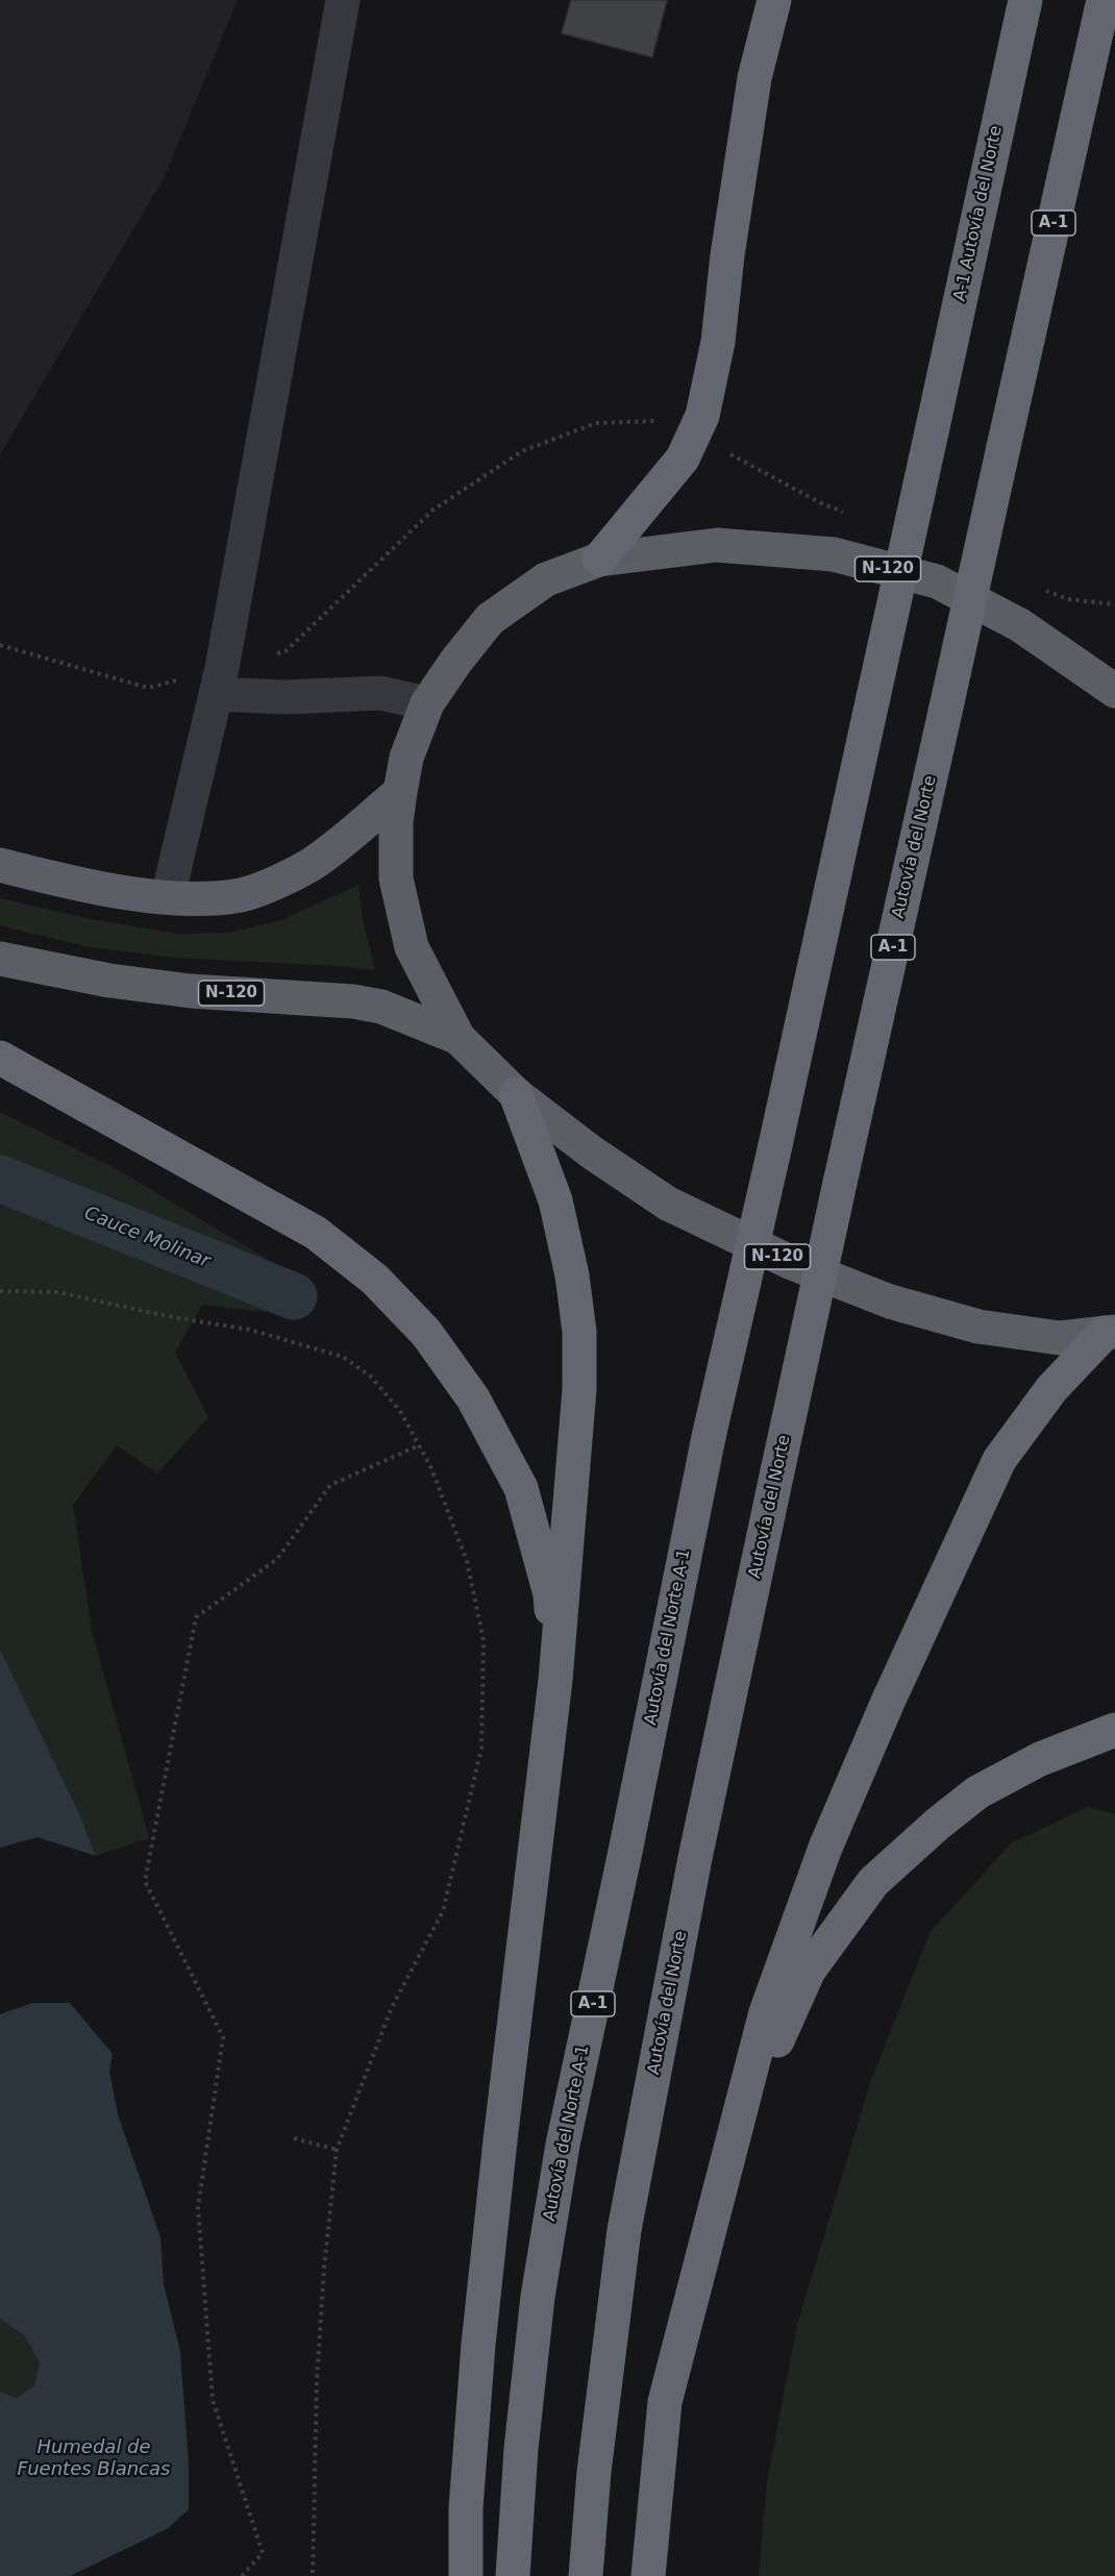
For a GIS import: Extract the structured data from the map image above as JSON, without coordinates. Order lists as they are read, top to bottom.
{
  "streets": {
    "highway": [
      "A-1 Autovía del Norte",
      "A-1",
      "N-120",
      "Autovía del Norte",
      "Autovía del Norte A-1"
    ]
  },
  "crossings": [
    ["A-1 Autovía del Norte", "Autovía del Norte A-1"]
  ],
  "water": ["Cauce Molinar", "Humedal de Fuentes Blancas"]
}
